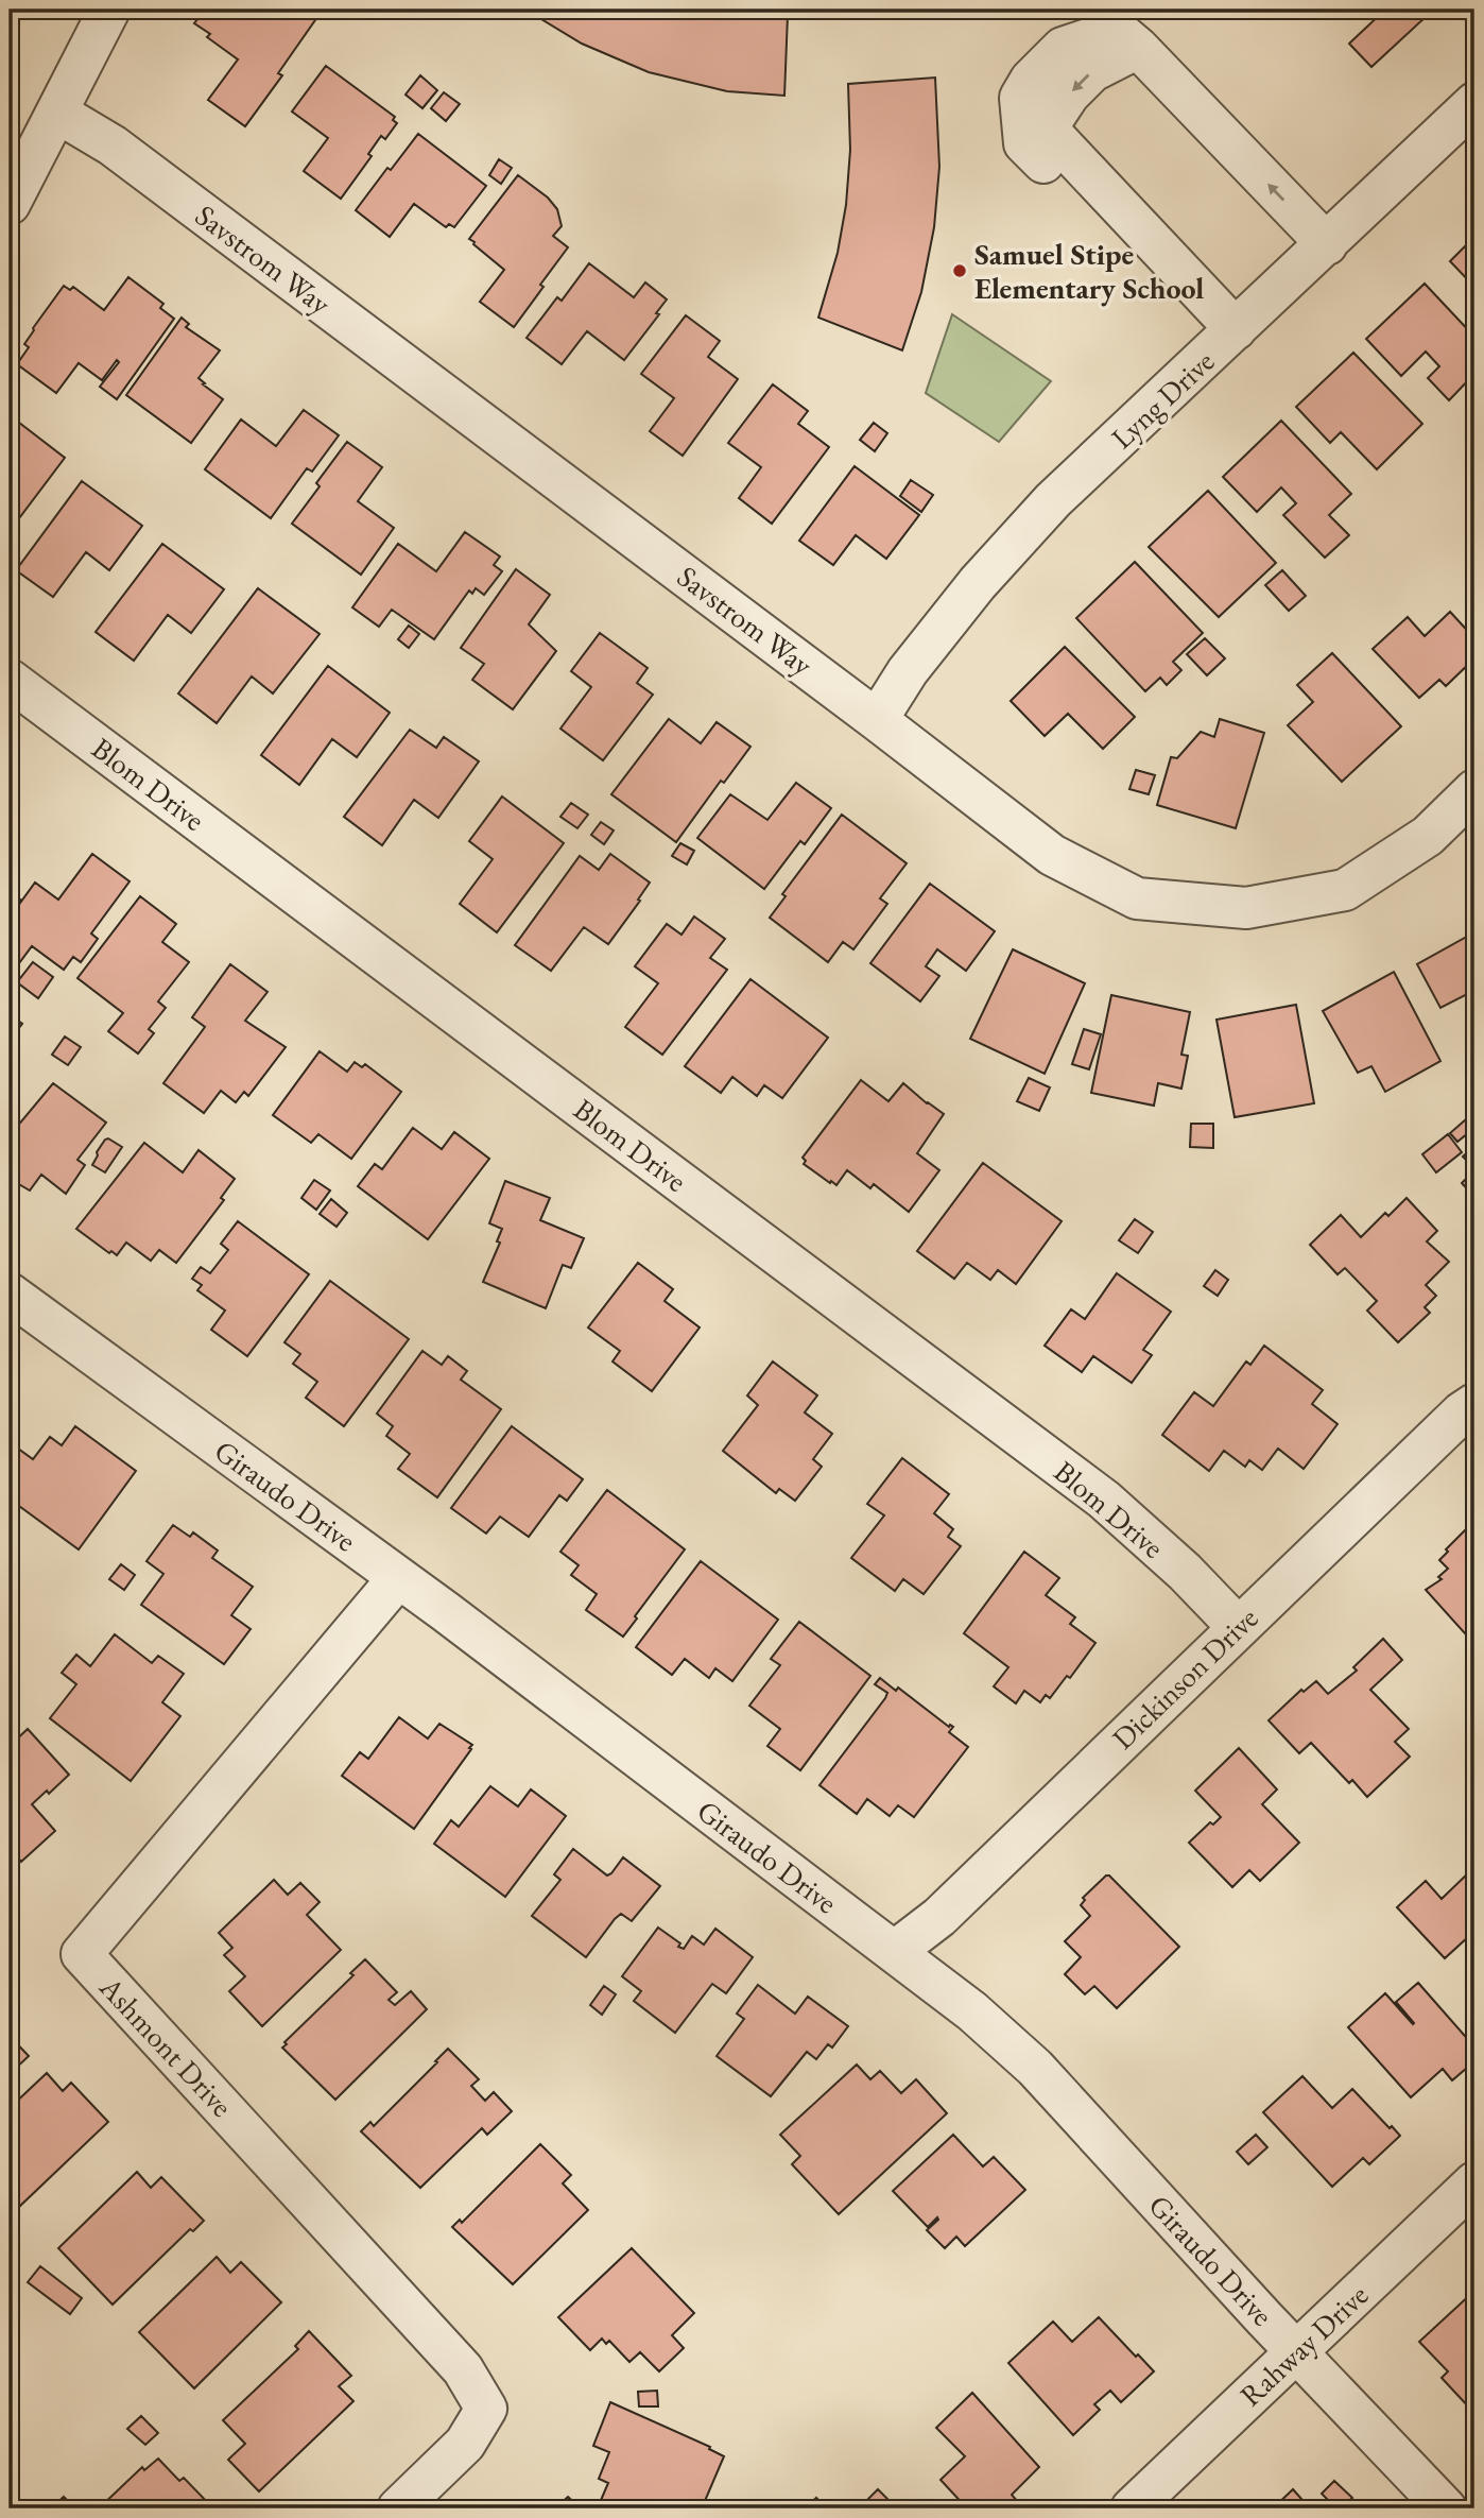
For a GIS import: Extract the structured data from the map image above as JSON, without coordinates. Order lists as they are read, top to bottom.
{
  "streets": {
    "street": [
      "Savstrom Way",
      "Lyng Drive",
      "Blom Drive",
      "Giraudo Drive",
      "Dickinson Drive",
      "Ashmont Drive",
      "Rahway Drive"
    ]
  },
  "crossings": [
    ["Savstrom Way", "Lyng Drive"],
    ["Blom Drive", "Dickinson Drive"],
    ["Giraudo Drive", "Dickinson Drive"],
    ["Giraudo Drive", "Ashmont Drive"],
    ["Giraudo Drive", "Rahway Drive"]
  ],
  "places": ["Samuel Stipe Elementary School"]
}
